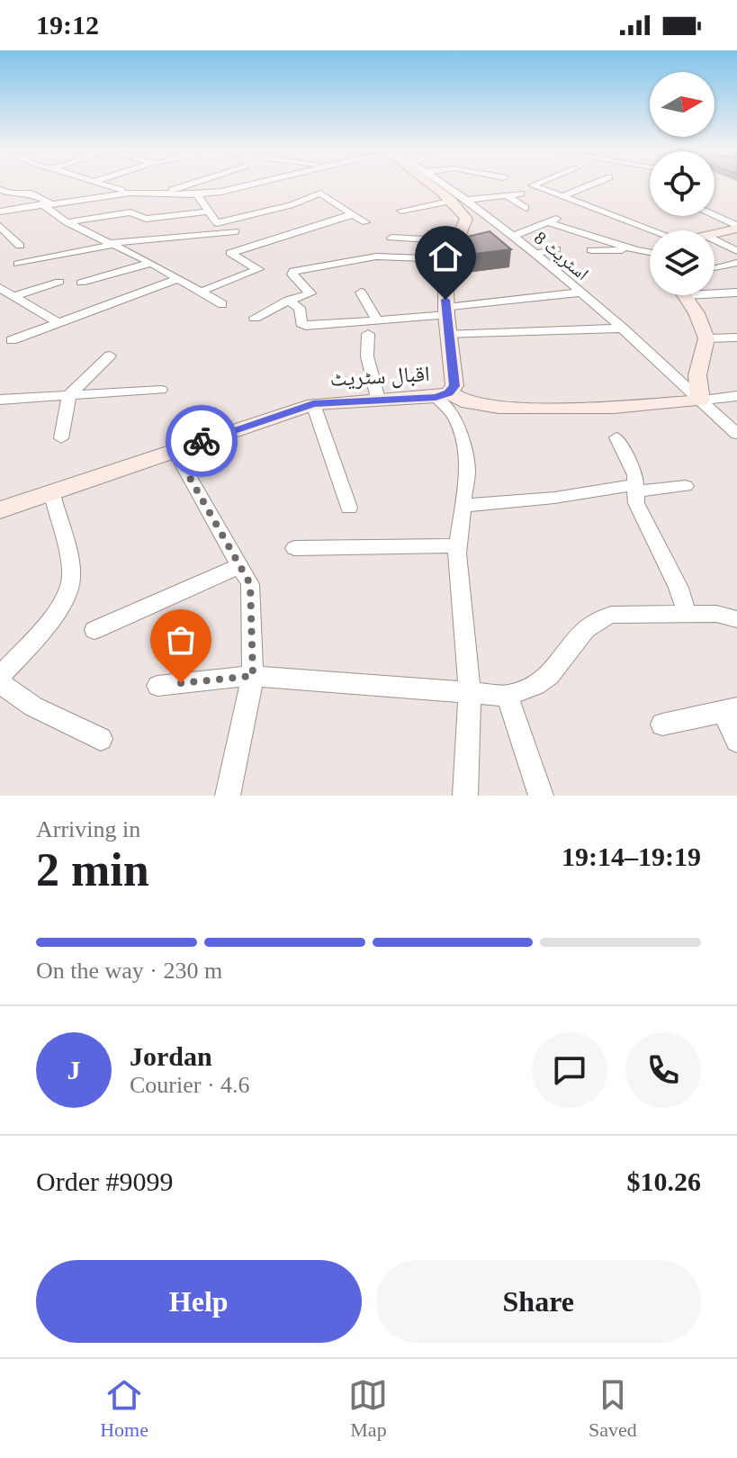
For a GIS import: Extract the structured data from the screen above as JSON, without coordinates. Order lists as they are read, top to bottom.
{
  "streets": {
    "street": ["اسٹریٹ 8", "اقبال سٹریٹ"]
  },
  "crossings": [
    ["اسٹریٹ 8", "اقبال سٹریٹ"]
  ],
  "north": "right",
  "page": {
    "status": "19:12",
    "heading": ["2 min", "Arriving in", "19:14–19:19"],
    "panel": [
      "Jordan",
      "Courier · 4.6",
      "Order #9099",
      "$10.26"
    ],
    "bar": "On the way · 230 m",
    "round": "J",
    "buttons": ["Help", "Share"],
    "tabs": ["Home", "Map", "Saved"]
  }
}
